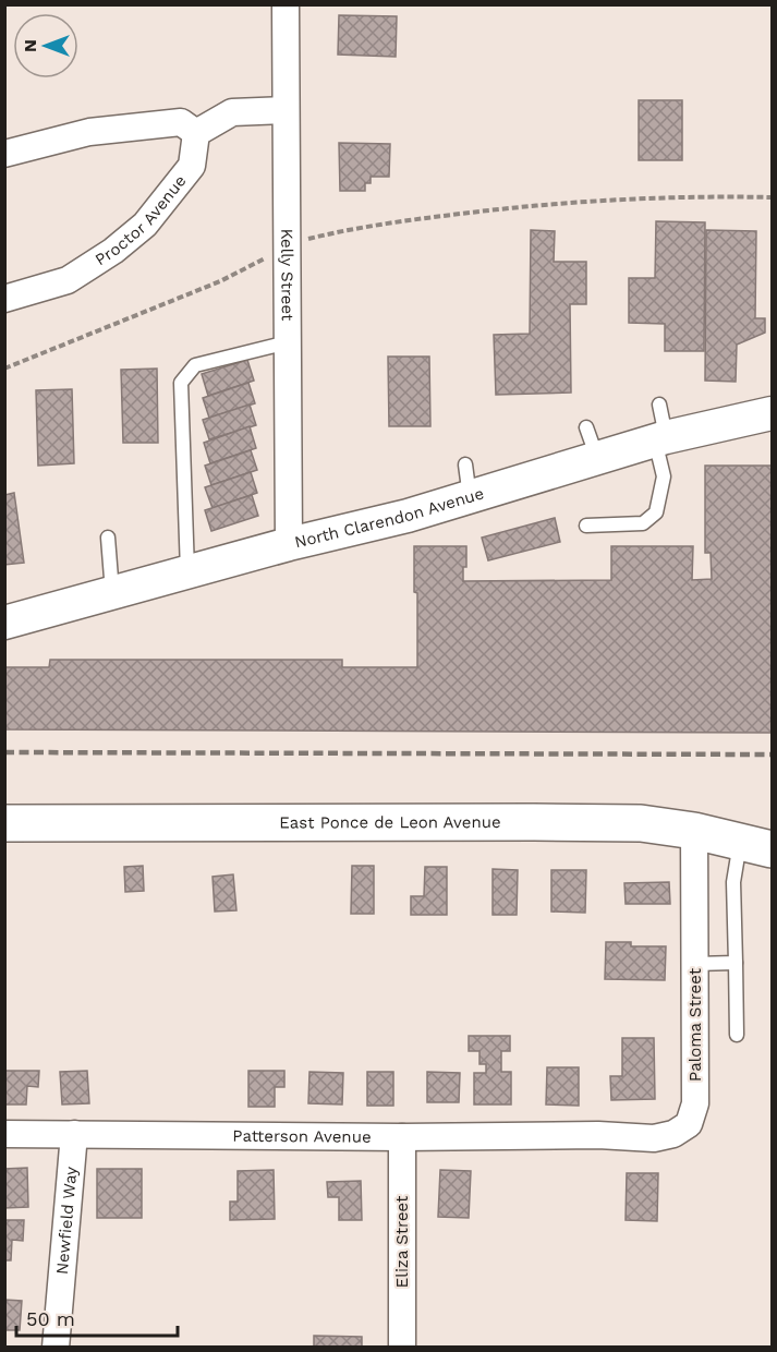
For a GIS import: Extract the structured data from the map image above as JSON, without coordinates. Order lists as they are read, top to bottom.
{
  "streets": {
    "main road": ["East Ponce de Leon Avenue"],
    "street": [
      "Proctor Avenue",
      "Kelly Street",
      "North Clarendon Avenue",
      "Paloma Street",
      "Patterson Avenue",
      "Newfield Way",
      "Eliza Street"
    ]
  },
  "crossings": [
    ["Kelly Street", "North Clarendon Avenue"],
    ["East Ponce de Leon Avenue", "Paloma Street"],
    ["Paloma Street", "Patterson Avenue"],
    ["Patterson Avenue", "Newfield Way"],
    ["Patterson Avenue", "Eliza Street"]
  ],
  "scale_bar": "50 m",
  "north": "left"
}
